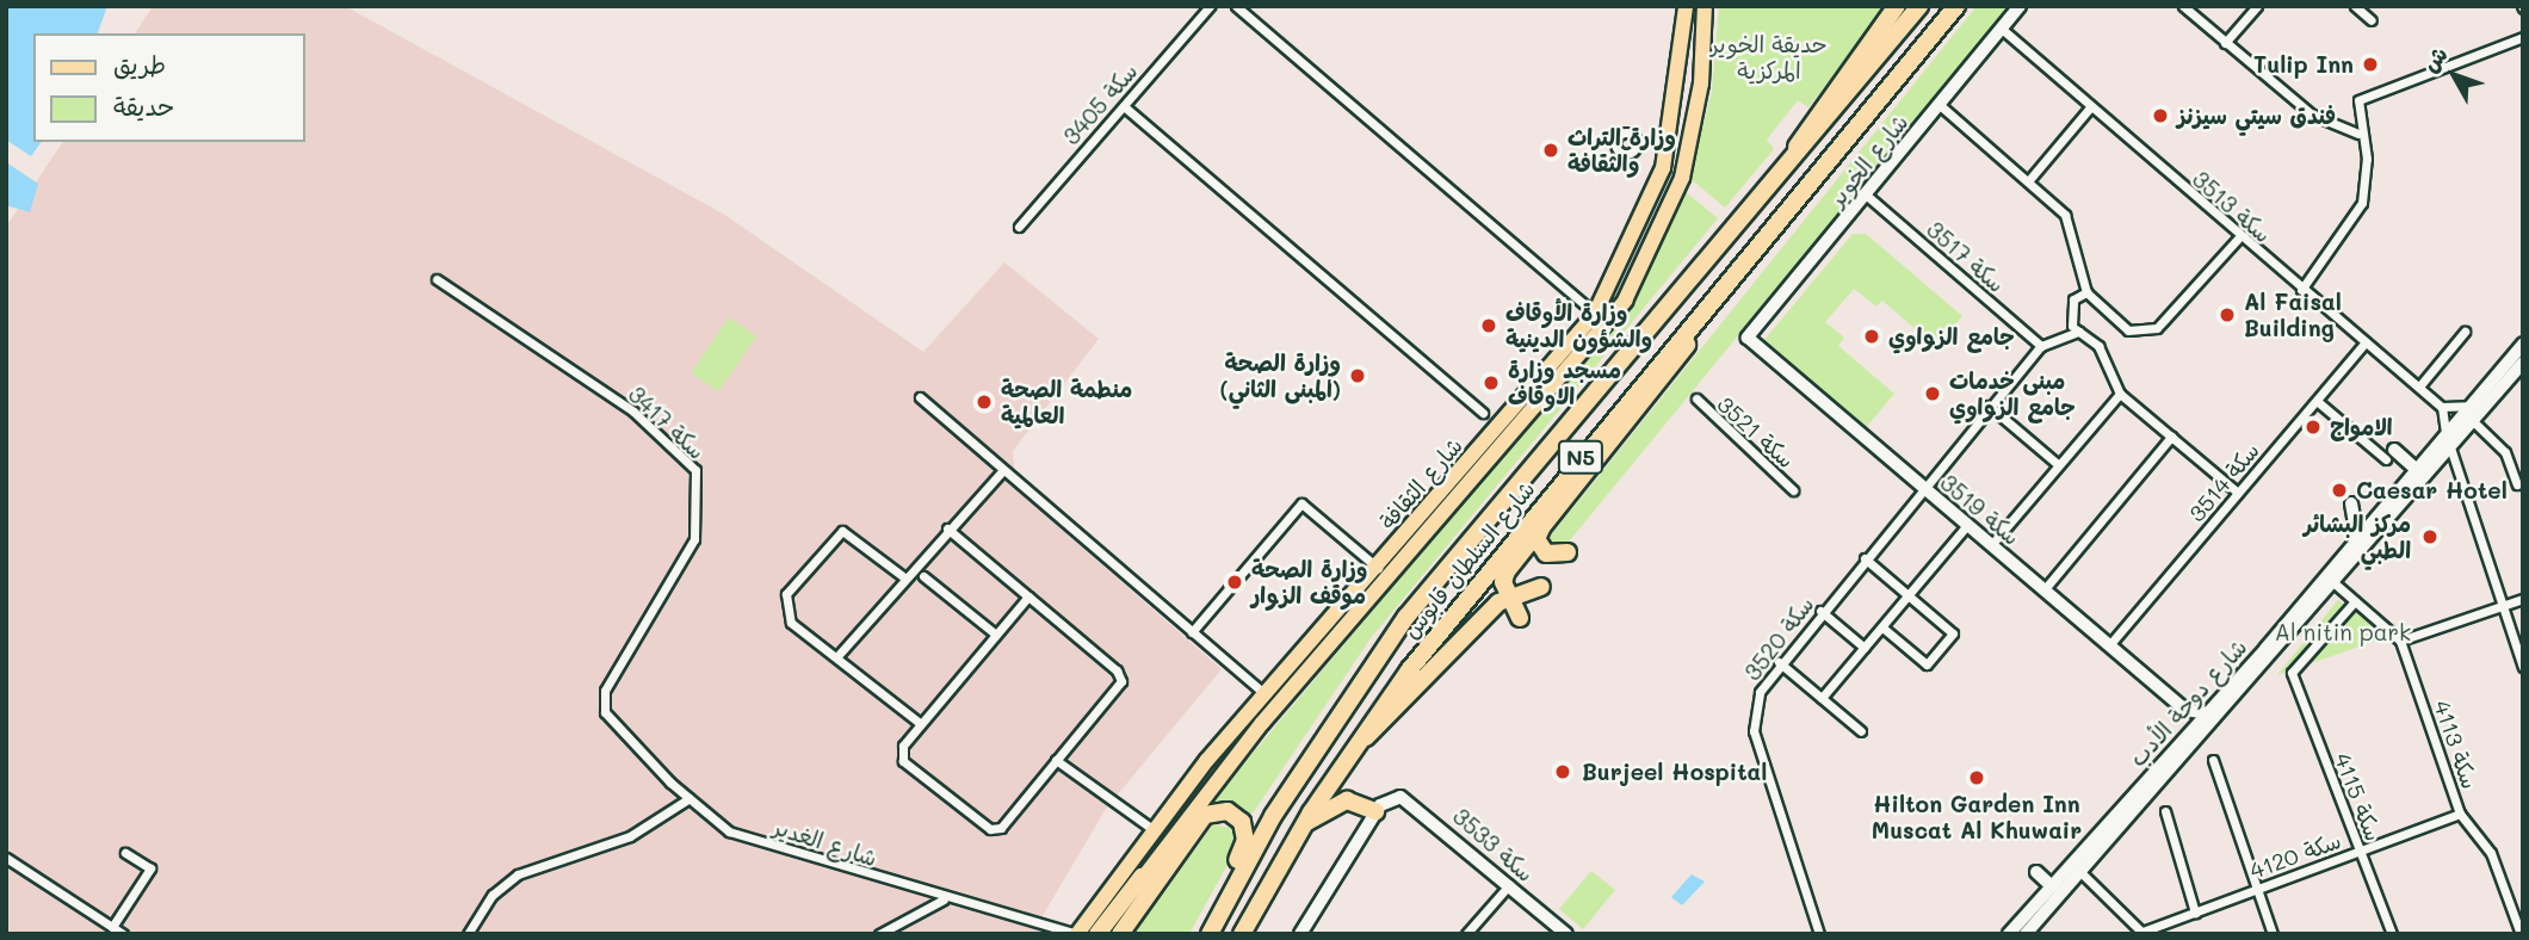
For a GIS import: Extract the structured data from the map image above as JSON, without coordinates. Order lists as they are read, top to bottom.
{
  "streets": {
    "highway": ["N5", "شارع السلطان قابوس"],
    "main road": [
      "شارع الخوير",
      "شارع الثقافة",
      "سكة 3519",
      "شارع دوحة الأدب",
      "سكة 3533"
    ],
    "street": [
      "سكة 3405",
      "سكة 3513",
      "سكة 3517",
      "سكة 3417",
      "سكة 3521",
      "سكة 3514",
      "سكة 3520",
      "سكة 4113",
      "سكة 4115",
      "شارع الغدير",
      "سكة 4120"
    ]
  },
  "crossings": [
    ["شارع الخوير", "سكة 3513"],
    ["شارع الخوير", "سكة 3517"],
    ["شارع الخوير", "سكة 3519"],
    ["سكة 3513", "سكة 3514"],
    ["سكة 3417", "شارع الغدير"],
    ["سكة 3514", "سكة 3519"],
    ["شارع الثقافة", "شارع الغدير"],
    ["سكة 3519", "سكة 3520"],
    ["سكة 4113", "سكة 4120"],
    ["سكة 4115", "سكة 4120"]
  ],
  "parks": ["حديقة الخوير المركزية", "Al nitin park"],
  "places": [
    "Tulip Inn",
    "فندق سيتي سيزنز",
    "وزارة التراث والثقافة",
    "Al Faisal Building",
    "وزارة الأوقاف والشؤون الدينية",
    "جامع الزواوي",
    "وزارة الصحة (المبنى الثاني)",
    "مسجد وزارة الاوقاف",
    "مبنى خدمات جامع الزواوي",
    "منطمة الصحة العالمية",
    "الامواج",
    "Caesar Hotel",
    "مركز البشائر الطبي",
    "وزارة الصحة موقف الزوار",
    "Burjeel Hospital",
    "Hilton Garden Inn Muscat Al Khuwair"
  ],
  "legend": ["طريق", "حديقة"],
  "north": "top left"
}
